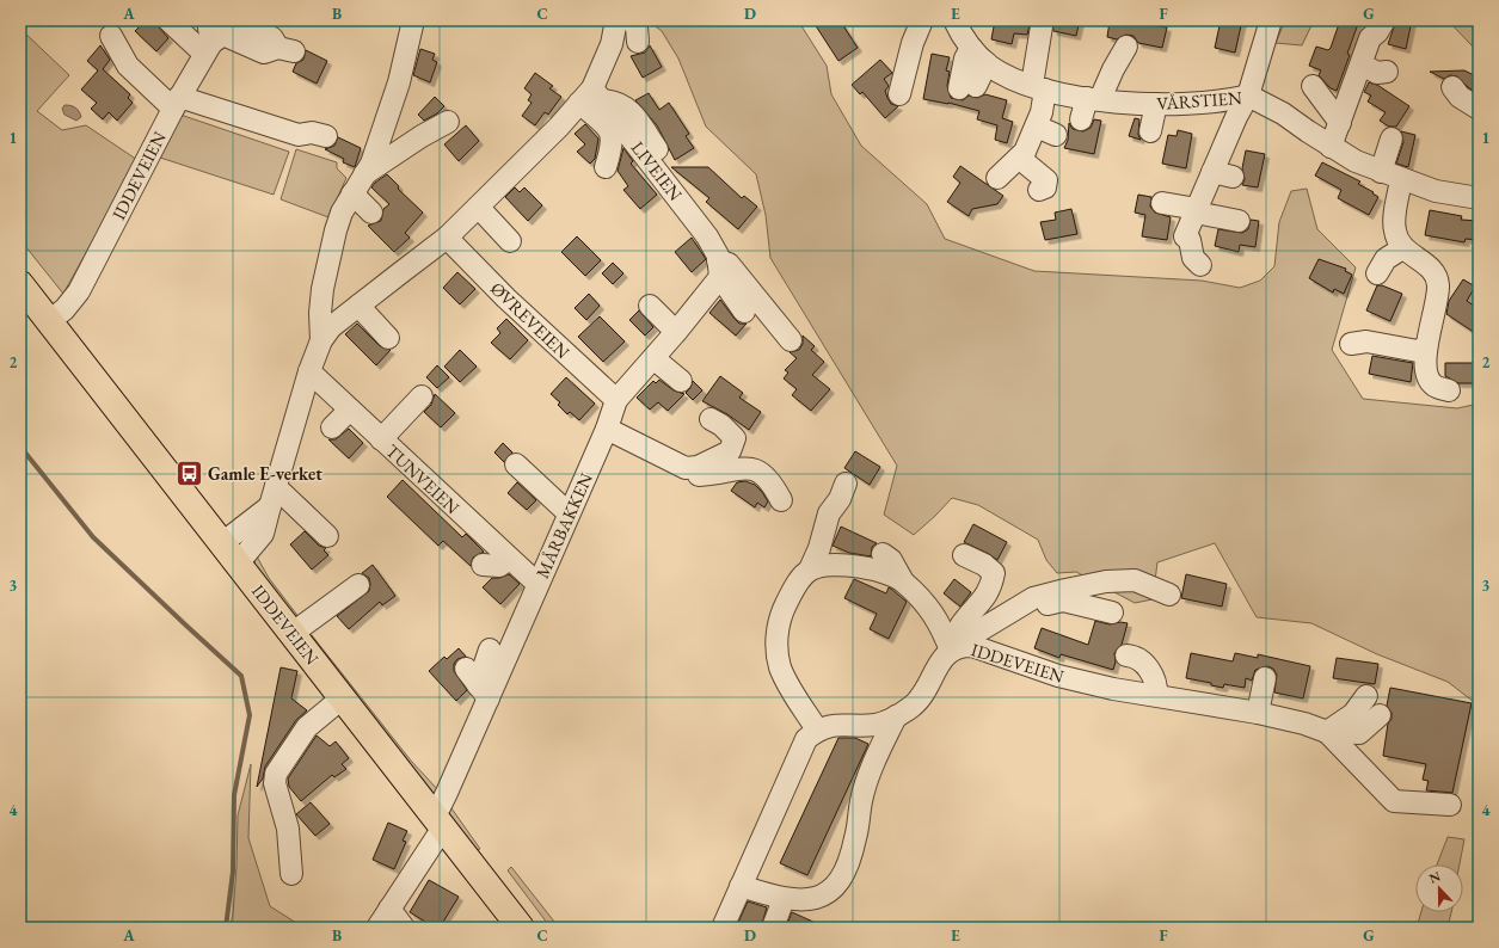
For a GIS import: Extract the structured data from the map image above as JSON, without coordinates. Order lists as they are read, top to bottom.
{
  "streets": {
    "main road": ["IDDEVEIEN"],
    "street": [
      "VÅRSTIEN",
      "LIVEIEN",
      "ØVREVEIEN",
      "TUNVEIEN",
      "MÅRBAKKEN"
    ]
  },
  "crossings": [
    ["LIVEIEN", "MÅRBAKKEN"],
    ["IDDEVEIEN", "MÅRBAKKEN"],
    ["ØVREVEIEN", "MÅRBAKKEN"],
    ["TUNVEIEN", "MÅRBAKKEN"]
  ],
  "places": {
    "bus stop": ["Gamle E-verket"]
  },
  "north": "top",
  "grid": {
    "columns": [
      "A",
      "B",
      "C",
      "D",
      "E",
      "F",
      "G"
    ],
    "rows": [
      "1",
      "2",
      "3",
      "4"
    ]
  }
}
